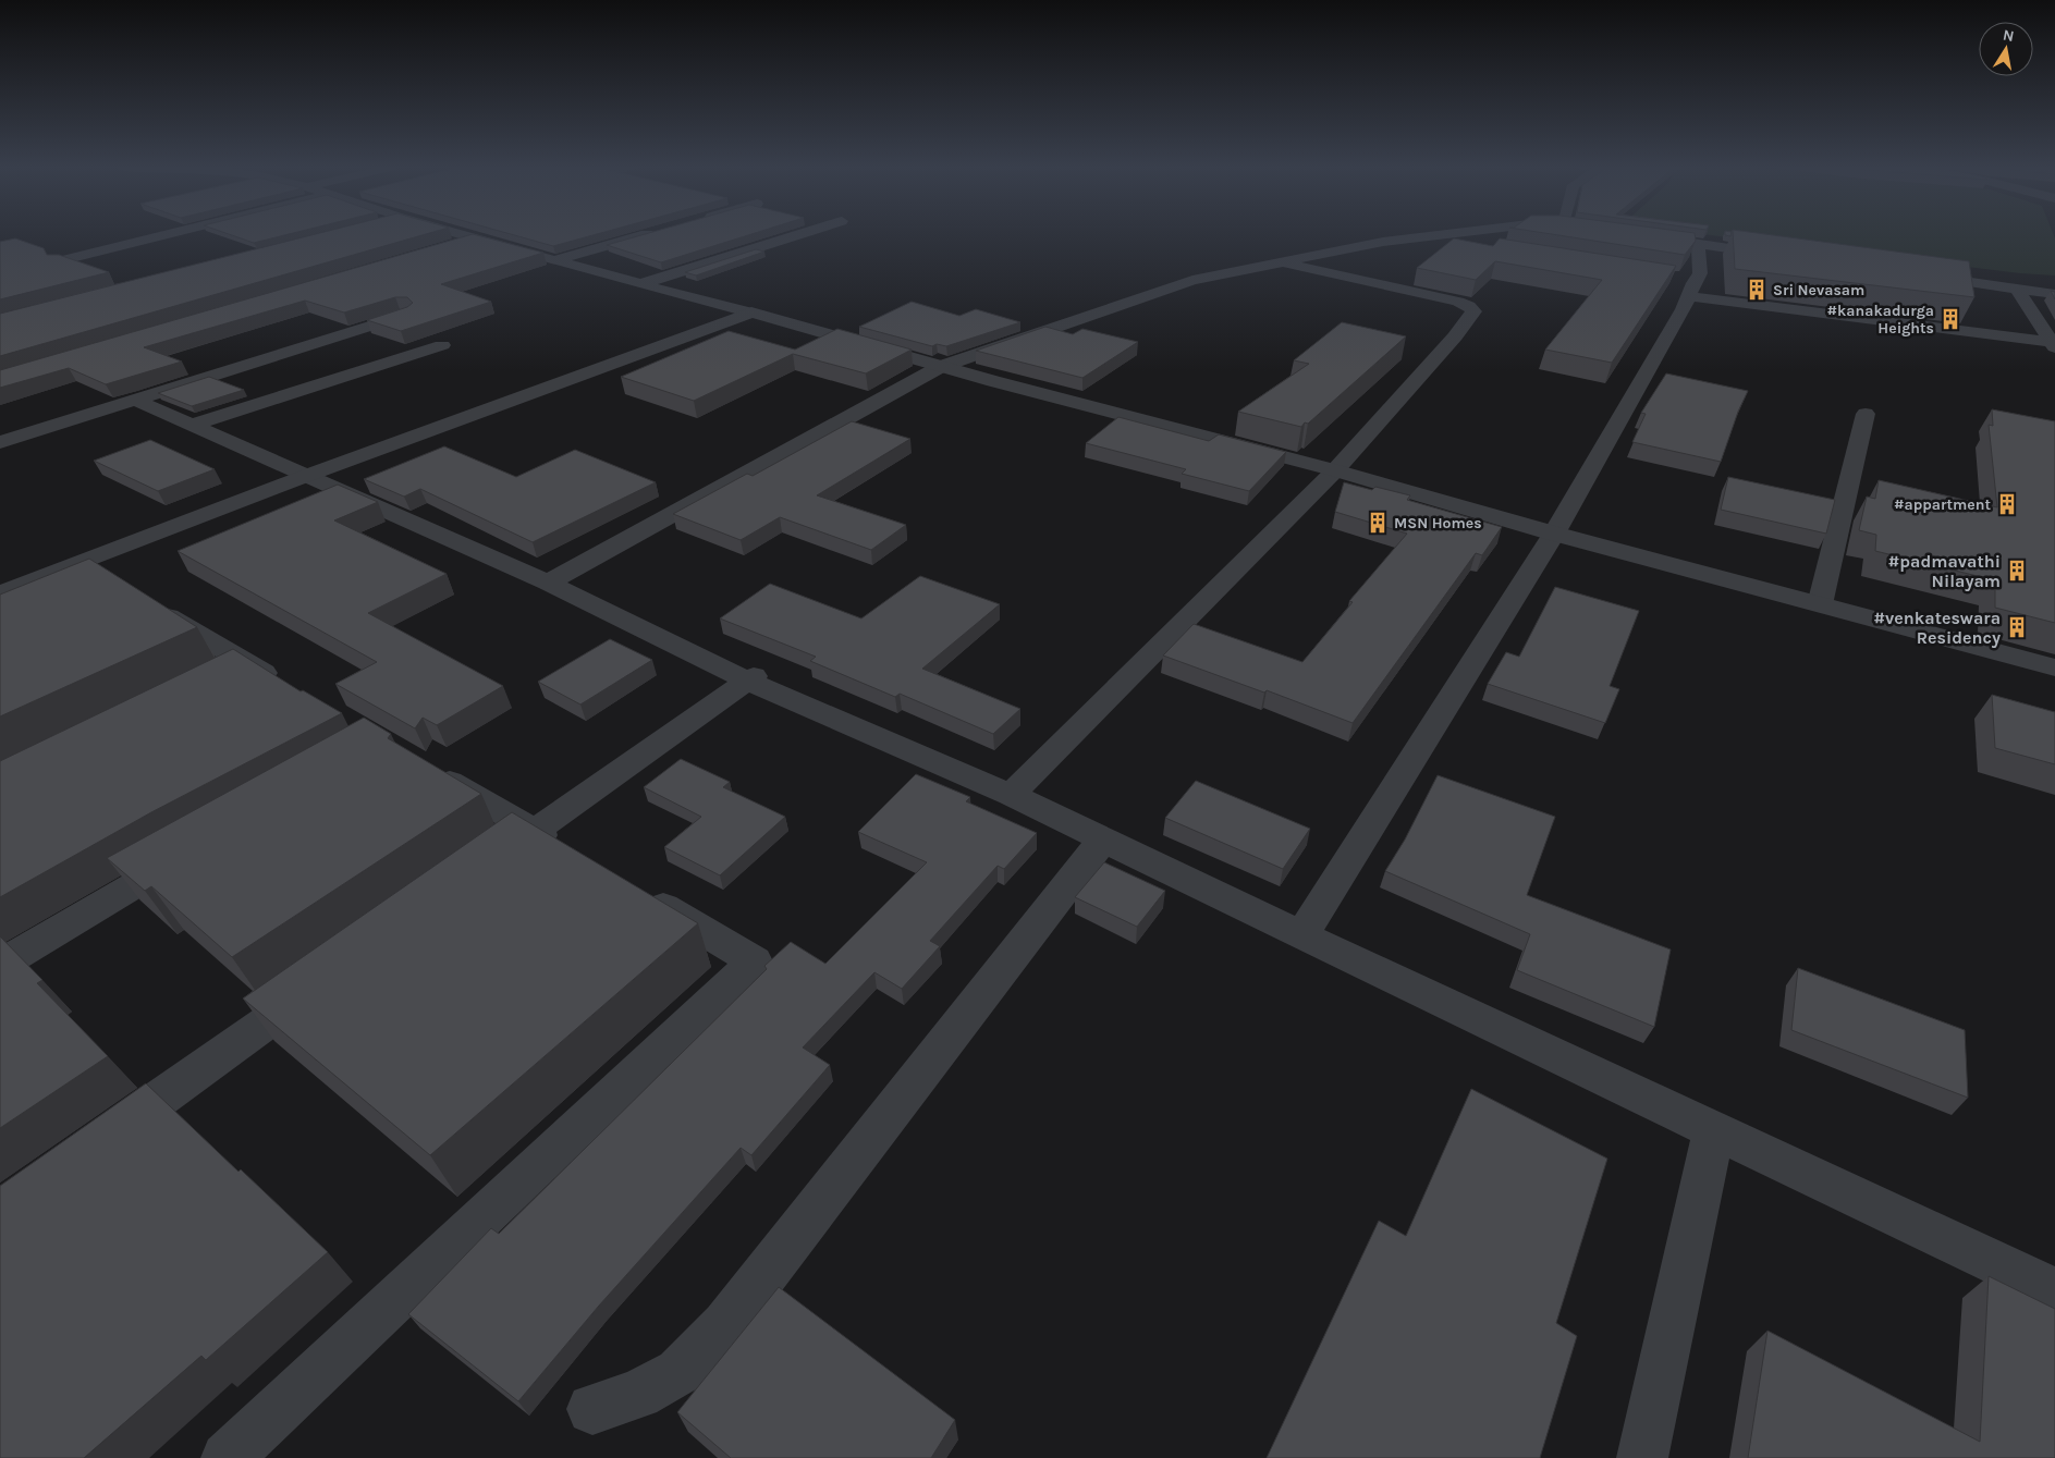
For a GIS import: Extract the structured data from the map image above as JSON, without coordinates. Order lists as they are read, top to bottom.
{
  "places": {
    "building": [
      "Sri Nevasam",
      "#kanakadurga Heights",
      "#appartment",
      "MSN Homes",
      "#padmavathi Nilayam",
      "#venkateswara Residency"
    ]
  },
  "north": "top"
}
